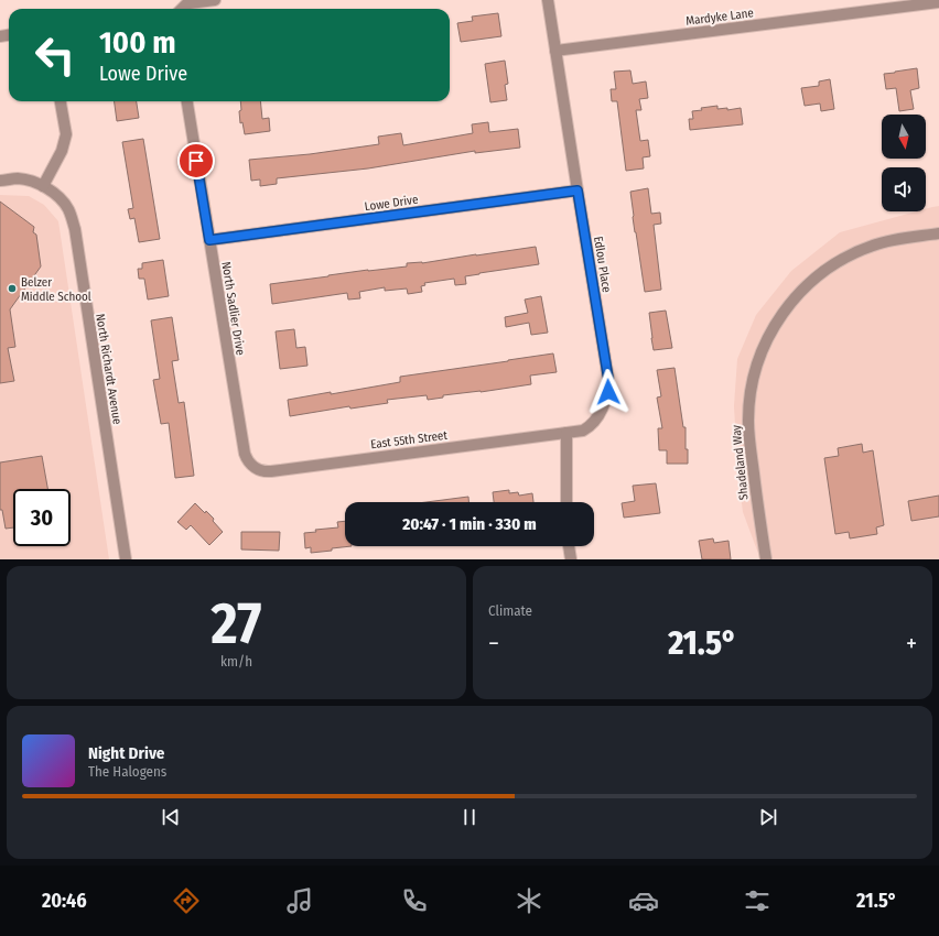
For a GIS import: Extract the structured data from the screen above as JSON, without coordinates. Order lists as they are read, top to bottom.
{
  "streets": {
    "street": [
      "Mardyke Lane",
      "Lowe Drive",
      "Edlou Place",
      "North Sadlier Drive",
      "North Richardt Avenue",
      "East 55th Street",
      "Shadeland Way"
    ]
  },
  "crossings": [
    ["Mardyke Lane", "Edlou Place"],
    ["Lowe Drive", "Edlou Place"],
    ["Lowe Drive", "North Sadlier Drive"],
    ["Edlou Place", "East 55th Street"],
    ["North Sadlier Drive", "East 55th Street"]
  ],
  "places": ["Belzer Middle School"],
  "north": "bottom",
  "page": {
    "turn": ["100 m", "Lowe Drive"],
    "limit": "30",
    "trip": "20:47 · 1 min · 330 m",
    "tile": [
      ["27", "km/h"],
      "Climate"
    ],
    "heat": ["−", "21.5°", "+"],
    "song": ["Night Drive", "The Halogens"],
    "tabs": ["20:46", "21.5°"]
  }
}
